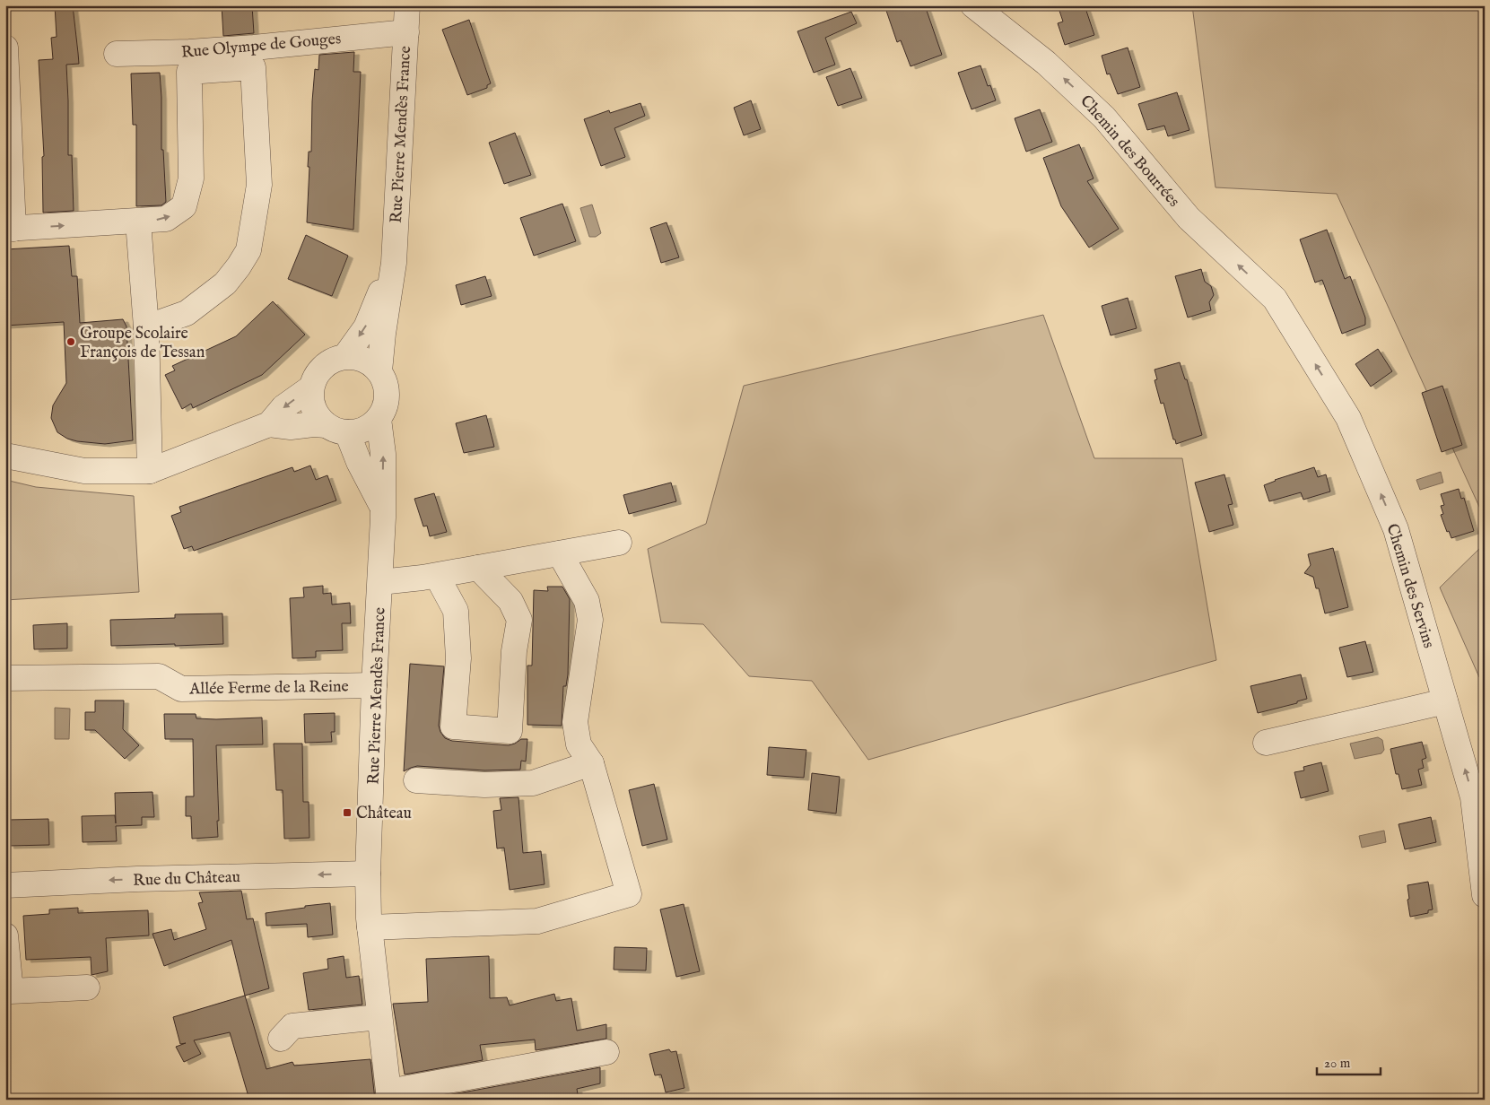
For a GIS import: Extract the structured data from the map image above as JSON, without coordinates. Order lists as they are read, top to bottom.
{
  "streets": {
    "street": [
      "Rue Olympe de Gouges",
      "Rue Pierre Mendès France",
      "Chemin des Bourrées",
      "Chemin des Servins",
      "Allée Ferme de la Reine",
      "Rue du Château"
    ]
  },
  "crossings": [
    ["Rue Olympe de Gouges", "Rue Pierre Mendès France"],
    ["Rue Pierre Mendès France", "Allée Ferme de la Reine"],
    ["Rue Pierre Mendès France", "Rue du Château"],
    ["Chemin des Bourrées", "Chemin des Servins"]
  ],
  "one_way": ["Chemin des Bourrées", "Chemin des Servins"],
  "places": {
    "other": ["Groupe Scolaire François de Tessan"],
    "transit": ["Château"]
  },
  "scale_bar": "20 m"
}
